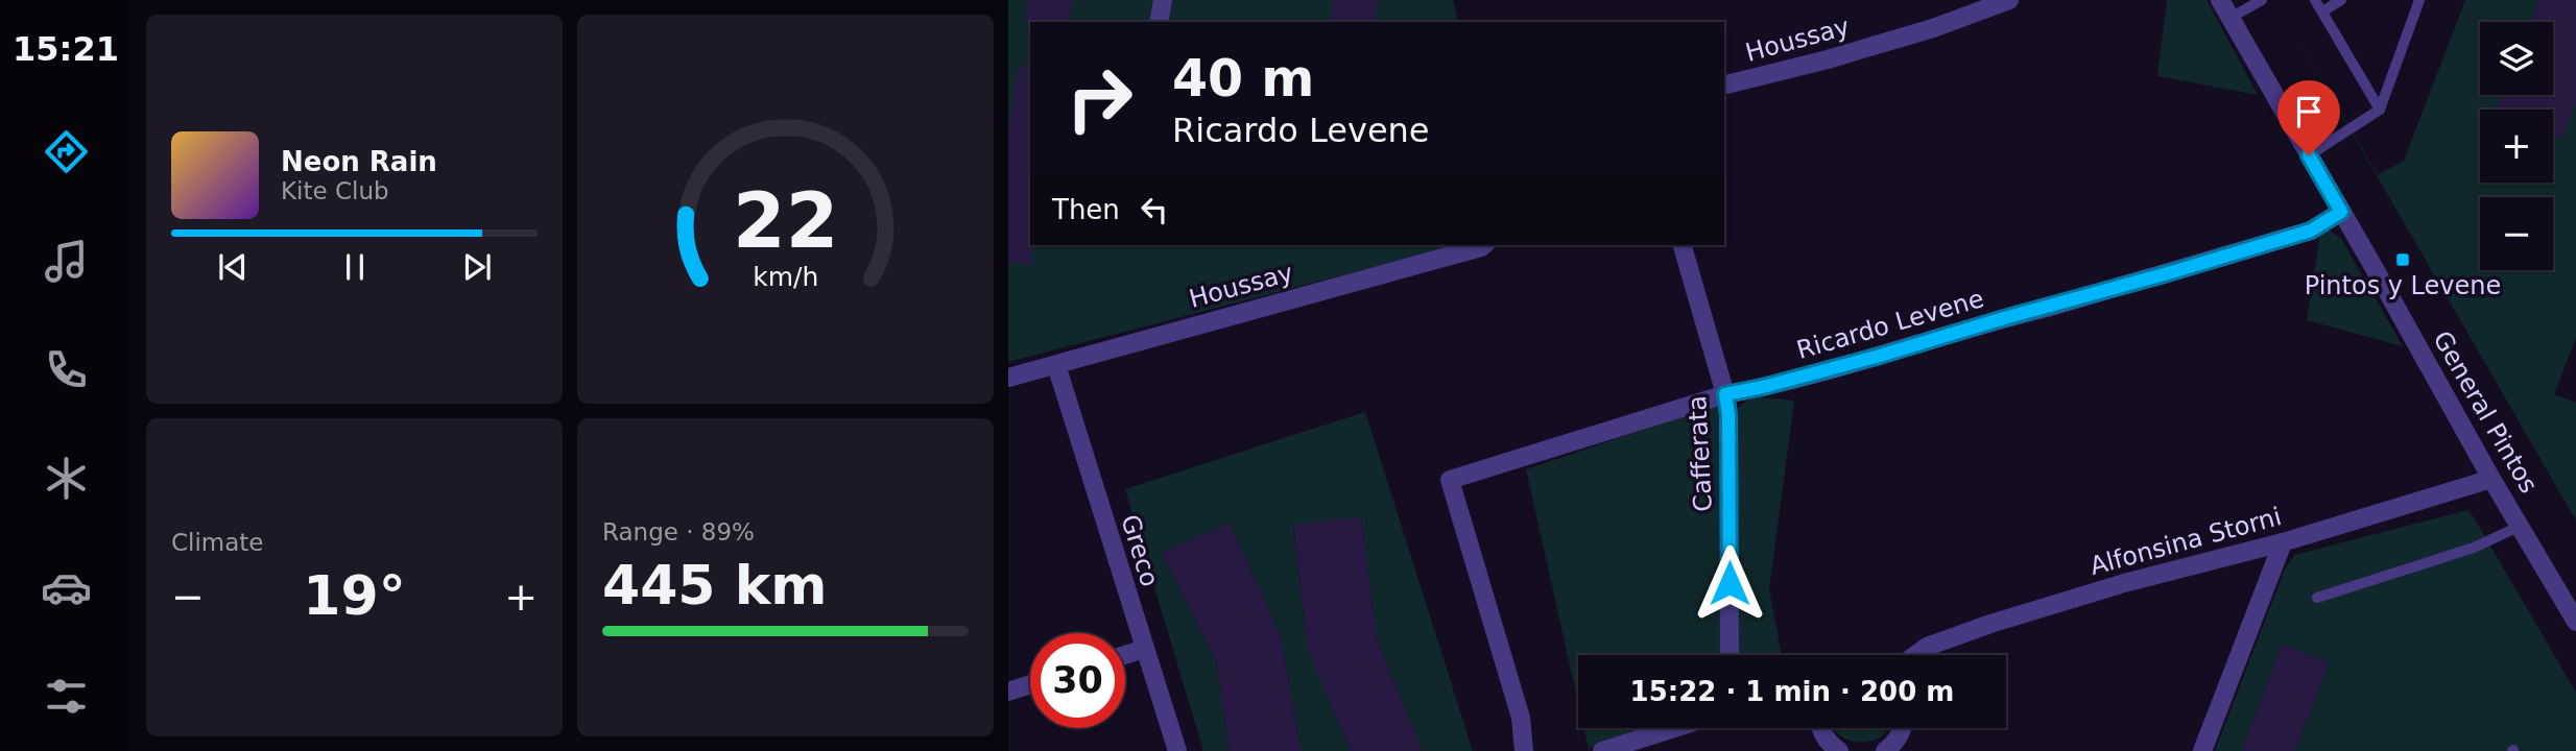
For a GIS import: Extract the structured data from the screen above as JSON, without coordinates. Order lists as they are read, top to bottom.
{
  "streets": {
    "street": [
      "Houssay",
      "Ricardo Levene",
      "General Pintos",
      "Cafferata",
      "Alfonsina Storni",
      "Greco"
    ]
  },
  "crossings": [
    ["Houssay", "Greco"],
    ["Ricardo Levene", "General Pintos"],
    ["Ricardo Levene", "Cafferata"],
    ["General Pintos", "Alfonsina Storni"]
  ],
  "places": {
    "transit": ["Pintos y Levene"]
  },
  "page": {
    "tabs": "15:21",
    "map_buttons": ["+", "−"],
    "turn": ["40 m", "Ricardo Levene"],
    "song": ["Neon Rain", "Kite Club"],
    "then": "Then",
    "tile": [
      "Climate",
      ["Range · 89%", "445 km"]
    ],
    "heat": ["−", "19°", "+"],
    "limit": "30",
    "trip": "15:22 · 1 min · 200 m",
    "gauge": ["22", "km/h"]
  }
}
